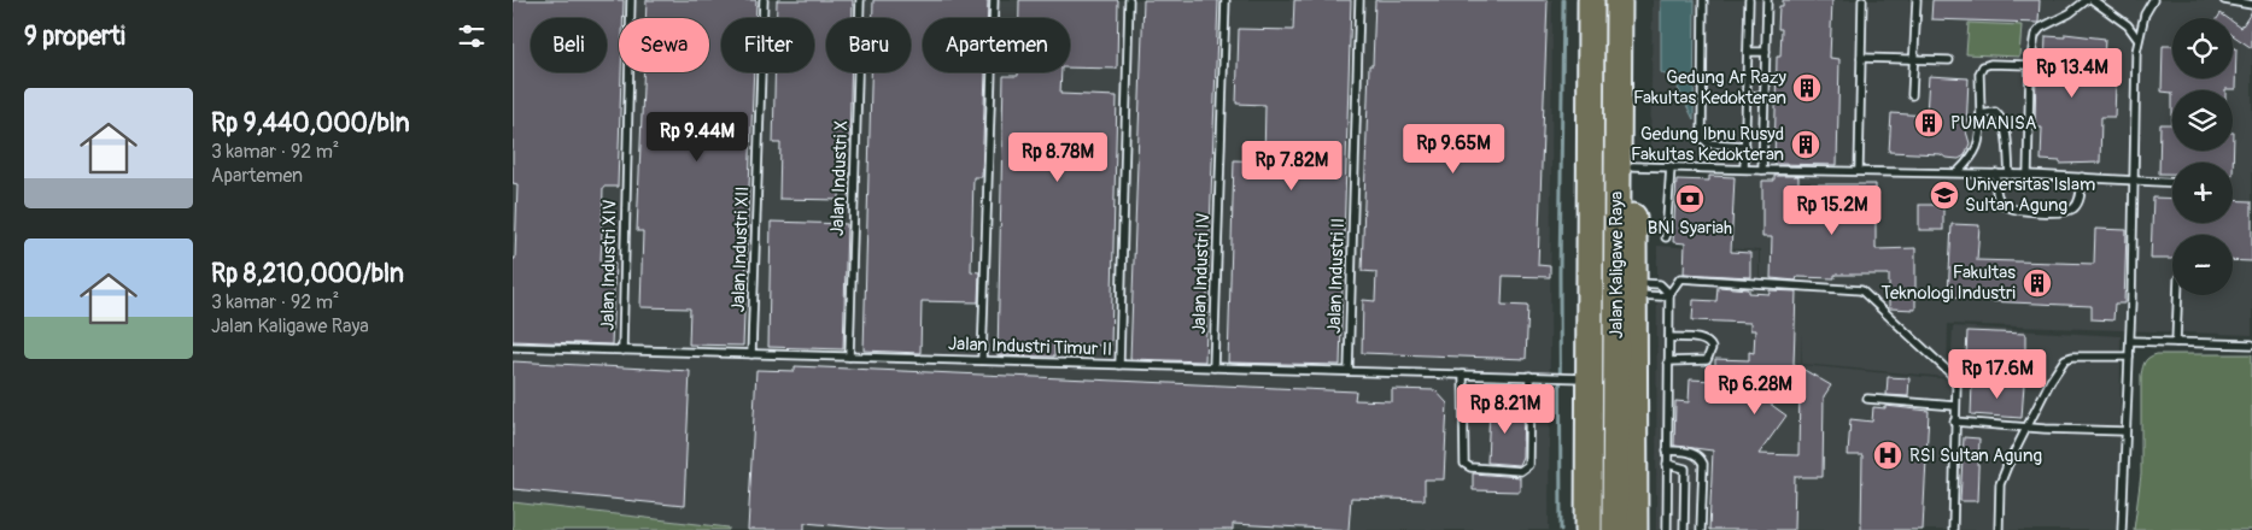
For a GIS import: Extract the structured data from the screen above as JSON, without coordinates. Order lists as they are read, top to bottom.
{
  "streets": {
    "highway": ["Jalan Kaligawe Raya"],
    "lane": [
      "Jalan Industri X",
      "Jalan Industri XII",
      "Jalan Industri XIV",
      "Jalan Industri IV",
      "Jalan Industri II",
      "Jalan Industri Timur II"
    ]
  },
  "crossings": [
    ["Jalan Industri X", "Jalan Industri Timur II"],
    ["Jalan Industri XII", "Jalan Industri Timur II"],
    ["Jalan Industri XIV", "Jalan Industri Timur II"],
    ["Jalan Industri IV", "Jalan Industri Timur II"],
    ["Jalan Industri II", "Jalan Industri Timur II"]
  ],
  "places": {
    "building": [
      "Gedung Ar Razy Fakultas Kedokteran",
      "PUMANISA",
      "Gedung Ibnu Rusyd Fakultas Kedokteran",
      "Fakultas Teknologi Industri"
    ],
    "school or university": ["Universitas Islam Sultan Agung"],
    "bank": ["BNI Syariah"],
    "hospital": ["RSI Sultan Agung"]
  },
  "page": {
    "heading": "9 properti",
    "map_buttons": ["+", "−"],
    "chip": [
      "Beli",
      "Sewa",
      "Filter",
      "Baru",
      "Apartemen"
    ],
    "price": [
      "Rp 13.4M",
      "Rp 9.44M",
      "Rp 9.65M",
      "Rp 8.78M",
      "Rp 7.82M",
      "Rp 15.2M",
      "Rp 17.6M",
      "Rp 6.28M",
      "Rp 8.21M"
    ],
    "list": [
      {
        "name": "Rp 9,440,000/bln",
        "note": "3 kamar · 92 m² · Apartemen"
      },
      {
        "name": "Rp 8,210,000/bln",
        "note": "3 kamar · 92 m² · Jalan Kaligawe Raya"
      }
    ]
  }
}
